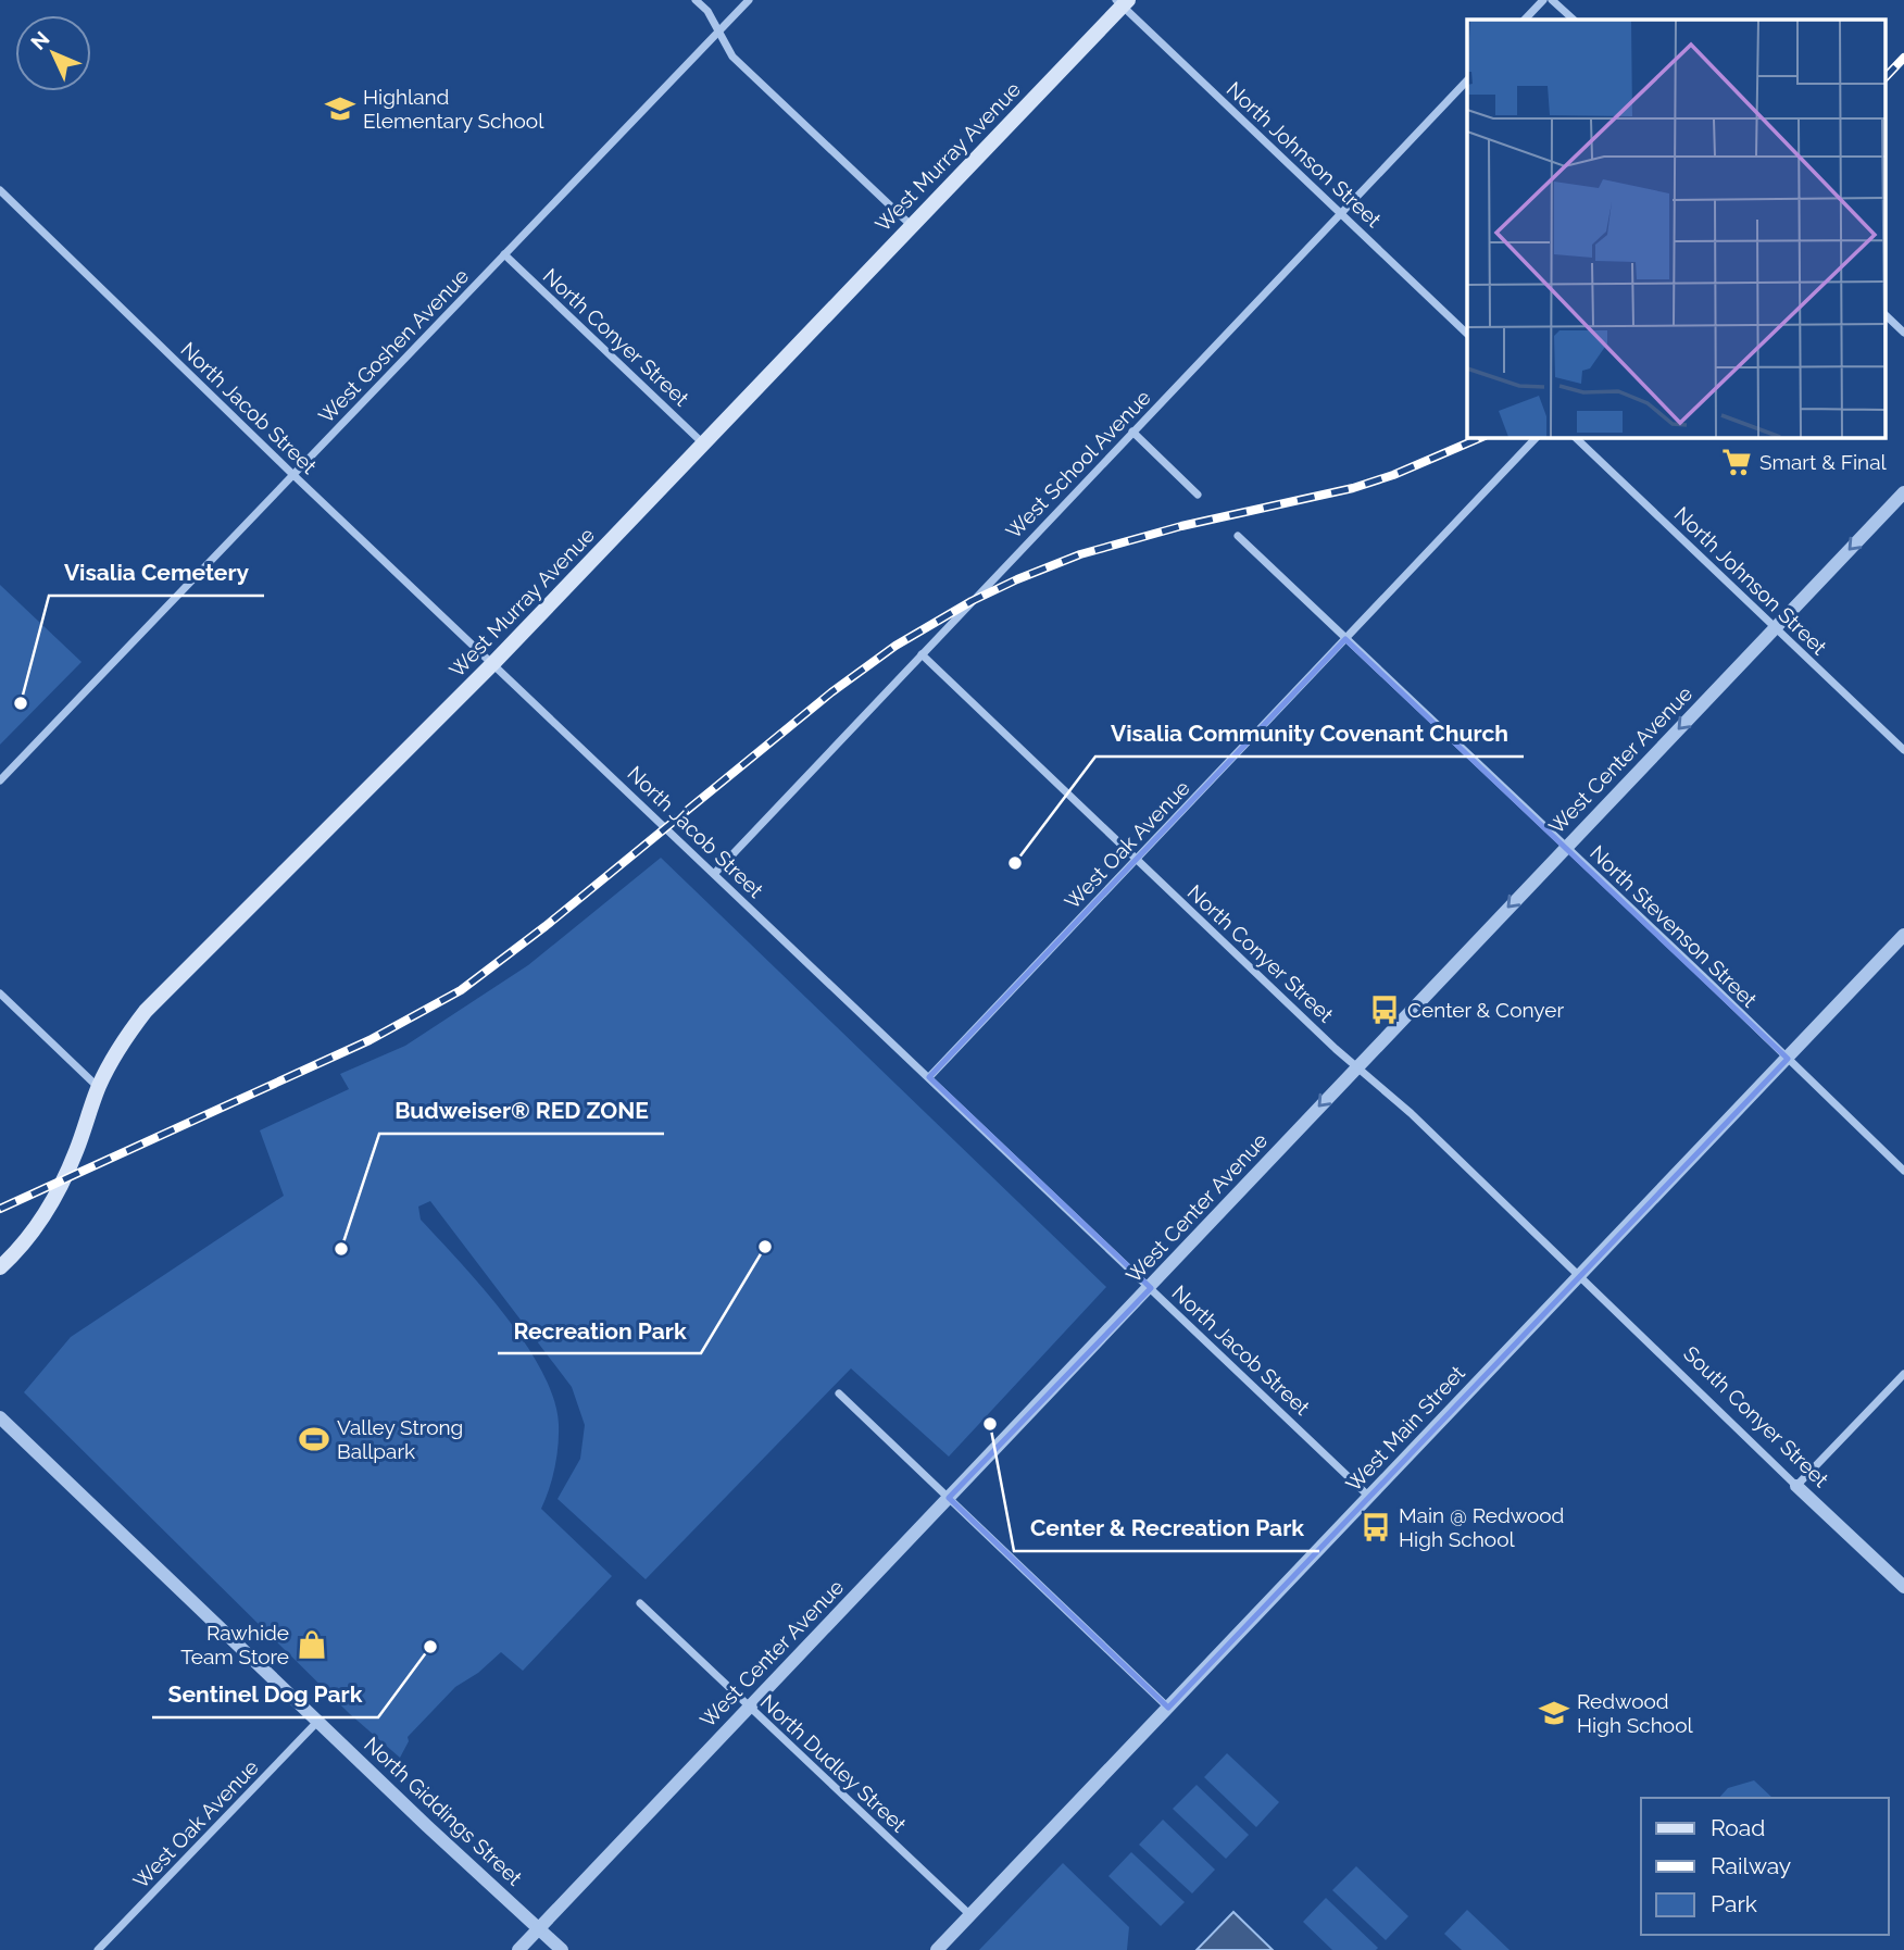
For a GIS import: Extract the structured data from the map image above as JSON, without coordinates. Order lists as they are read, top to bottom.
{
  "streets": {
    "main road": ["West Murray Avenue"],
    "street": [
      "North Johnson Street",
      "North Conyer Street",
      "West Goshen Avenue",
      "North Jacob Street",
      "West School Avenue",
      "West Center Avenue",
      "West Oak Avenue",
      "North Stevenson Street",
      "South Conyer Street",
      "West Main Street",
      "North Dudley Street",
      "North Giddings Street"
    ]
  },
  "crossings": [
    ["North Johnson Street", "West Murray Avenue"],
    ["North Johnson Street", "West School Avenue"],
    ["North Johnson Street", "West Center Avenue"],
    ["West Murray Avenue", "North Conyer Street"],
    ["West Murray Avenue", "North Jacob Street"],
    ["North Conyer Street", "West Goshen Avenue"],
    ["North Conyer Street", "West School Avenue"],
    ["North Conyer Street", "West Center Avenue"],
    ["North Conyer Street", "West Oak Avenue"],
    ["North Conyer Street", "South Conyer Street"],
    ["North Conyer Street", "West Main Street"],
    ["West Goshen Avenue", "North Jacob Street"],
    ["North Jacob Street", "West School Avenue"],
    ["North Jacob Street", "West Center Avenue"],
    ["North Jacob Street", "West Oak Avenue"],
    ["North Jacob Street", "West Main Street"],
    ["West Center Avenue", "North Stevenson Street"],
    ["West Center Avenue", "North Dudley Street"],
    ["West Center Avenue", "North Giddings Street"],
    ["West Oak Avenue", "North Stevenson Street"],
    ["West Oak Avenue", "North Giddings Street"],
    ["North Stevenson Street", "West Main Street"],
    ["South Conyer Street", "West Main Street"],
    ["West Main Street", "North Dudley Street"]
  ],
  "one_way": ["West Center Avenue"],
  "places": {
    "school or university": ["Highland Elementary School", "Redwood High School"],
    "supermarket": ["Smart & Final"],
    "other": [
      "Visalia Cemetery",
      "Visalia Community Covenant Church",
      "Recreation Park",
      "Budweiser® RED ZONE",
      "Center & Recreation Park",
      "Sentinel Dog Park"
    ],
    "bus stop": ["Center & Conyer", "Main @ Redwood High School"],
    "sports": ["Valley Strong Ballpark"],
    "shop": ["Rawhide Team Store"]
  },
  "legend": ["Road", "Railway", "Park"],
  "north": "top left"
}
